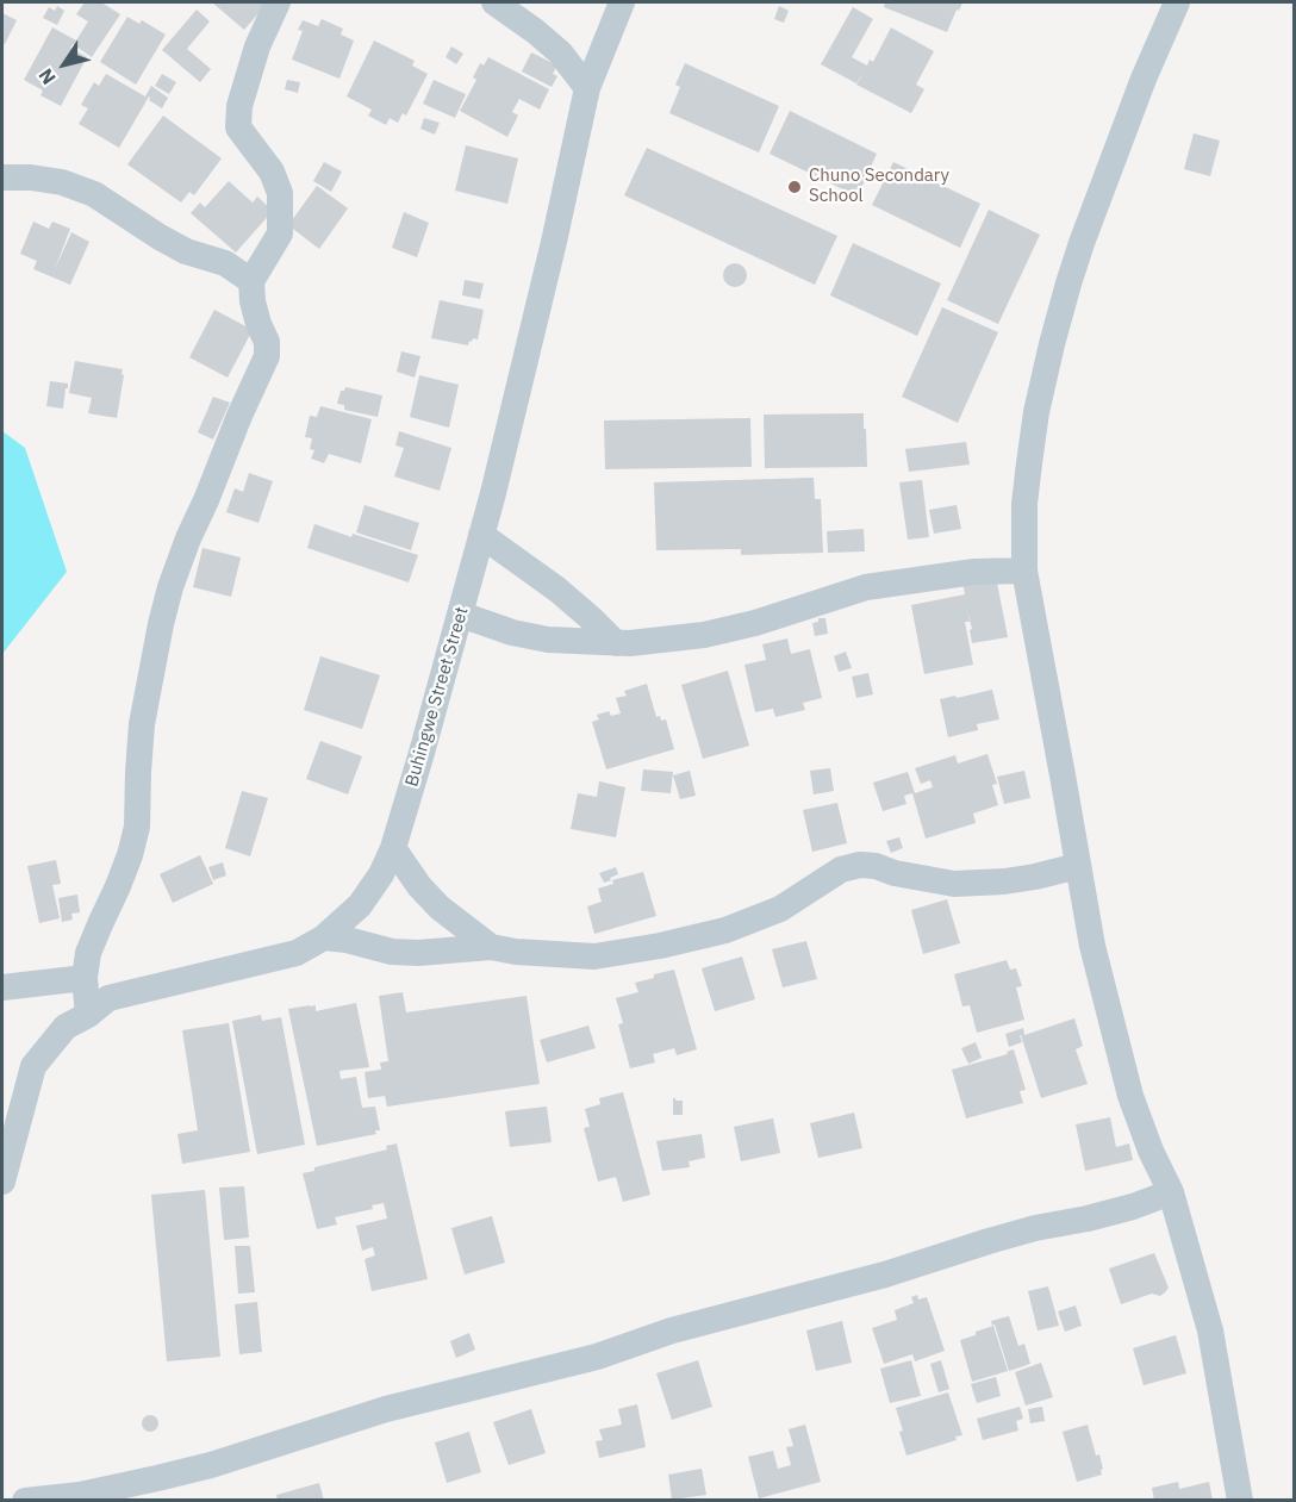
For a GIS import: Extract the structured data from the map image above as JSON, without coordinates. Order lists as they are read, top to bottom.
{
  "streets": {
    "street": ["Buhingwe Street Street"]
  },
  "places": ["Chuno Secondary School"],
  "north": "bottom left"
}
